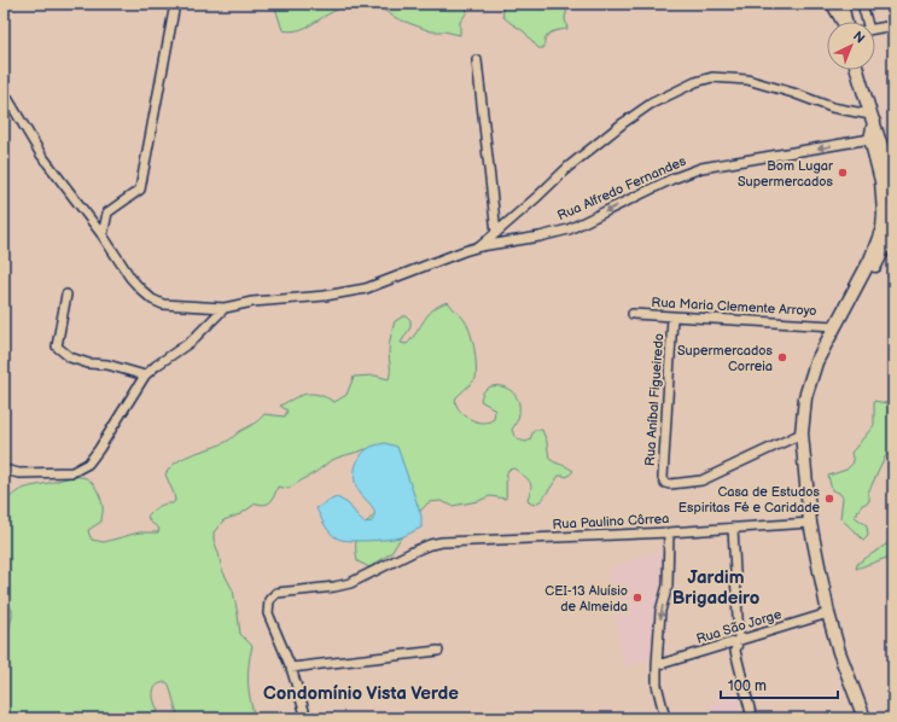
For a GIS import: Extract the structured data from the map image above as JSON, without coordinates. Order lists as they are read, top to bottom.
{
  "streets": {
    "street": [
      "Rua Alfredo Fernandes",
      "Rua Maria Clemente Arroyo",
      "Rua Aníbal Figueiredo",
      "Rua Paulino Côrrea",
      "Rua São Jorge"
    ]
  },
  "crossings": [
    ["Rua Maria Clemente Arroyo", "Rua Aníbal Figueiredo"]
  ],
  "districts": ["Jardim Brigadeiro", "Condomínio Vista Verde"],
  "places": [
    "Bom Lugar Supermercados",
    "Supermercados Correia",
    "Casa de Estudos Espiritas Fé e Caridade",
    "CEI-13 Aluísio de Almeida"
  ],
  "scale_bar": "100 m",
  "north": "top right"
}
